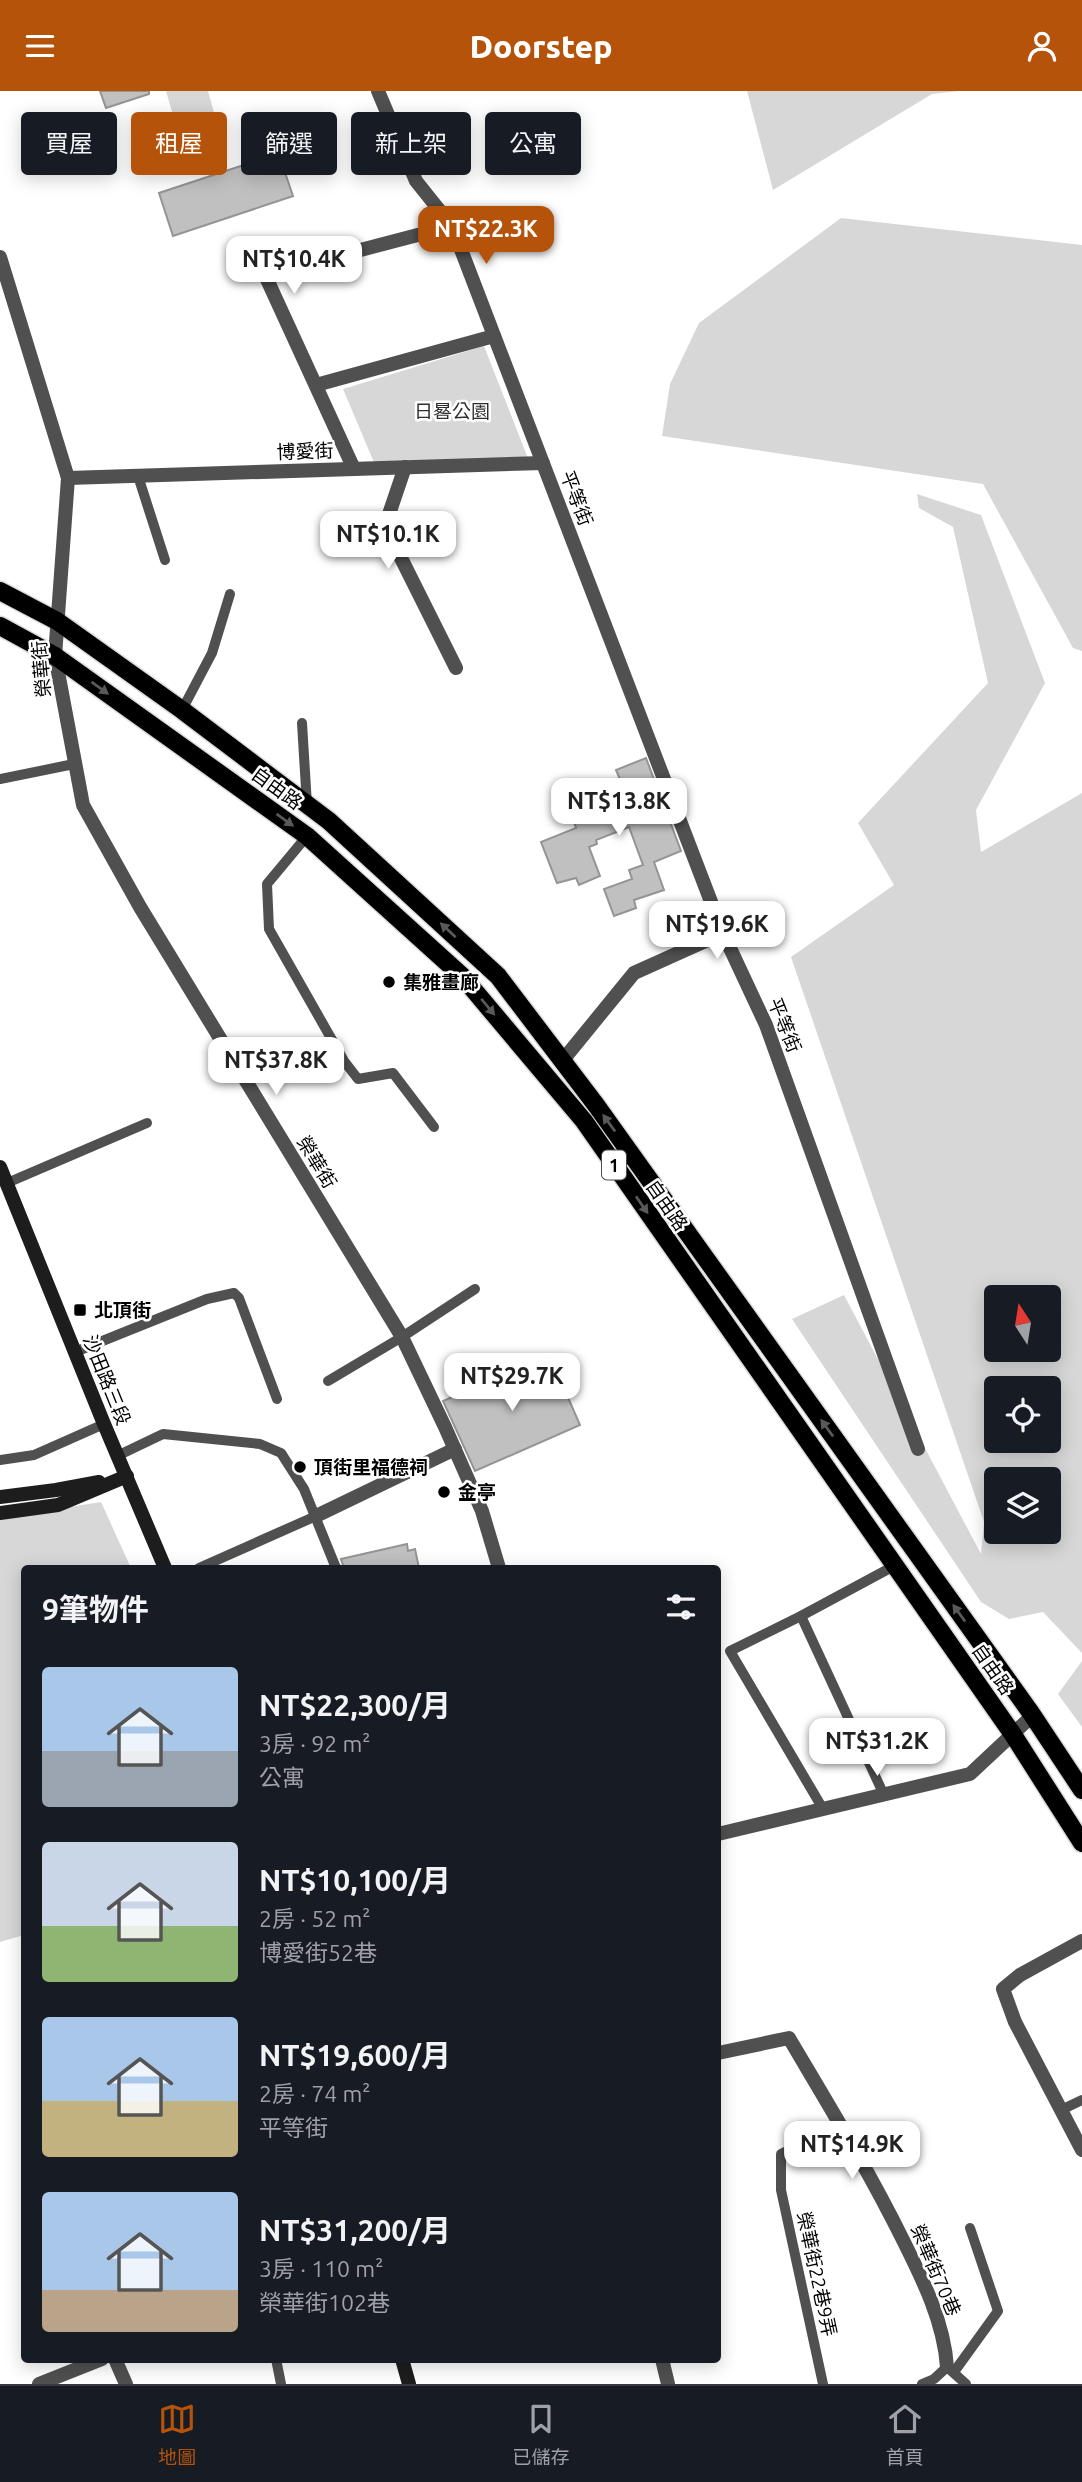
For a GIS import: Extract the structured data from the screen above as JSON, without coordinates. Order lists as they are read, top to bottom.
{
  "streets": {
    "main road": ["自由路", "1"],
    "street": [
      "博愛街",
      "平等街",
      "榮華街",
      "沙田路三段",
      "榮華街70巷"
    ],
    "lane": ["榮華街22巷9弄"]
  },
  "crossings": [
    ["博愛街", "平等街"],
    ["博愛街", "榮華街"],
    ["榮華街", "自由路"],
    ["榮華街70巷", "榮華街22巷9弄"]
  ],
  "parks": ["日晷公園"],
  "places": {
    "other": ["集雅畫廊", "頂街里福德祠", "金亭"],
    "transit": ["北頂街"]
  },
  "north": "top",
  "page": {
    "header": "Doorstep",
    "chip": [
      "買屋",
      "租屋",
      "篩選",
      "新上架",
      "公寓"
    ],
    "price": [
      "NT$22.3K",
      "NT$10.4K",
      "NT$10.1K",
      "NT$13.8K",
      "NT$19.6K",
      "NT$37.8K",
      "NT$29.7K",
      "NT$31.2K",
      "NT$14.9K"
    ],
    "heading": "9筆物件",
    "list": [
      {
        "name": "NT$22,300/月",
        "note": "3房 · 92 m² · 公寓"
      },
      {
        "name": "NT$10,100/月",
        "note": "2房 · 52 m² · 博愛街52巷"
      },
      {
        "name": "NT$19,600/月",
        "note": "2房 · 74 m² · 平等街"
      },
      {
        "name": "NT$31,200/月",
        "note": "3房 · 110 m² · 榮華街102巷"
      }
    ],
    "tabs": ["地圖", "已儲存", "首頁"]
  }
}
